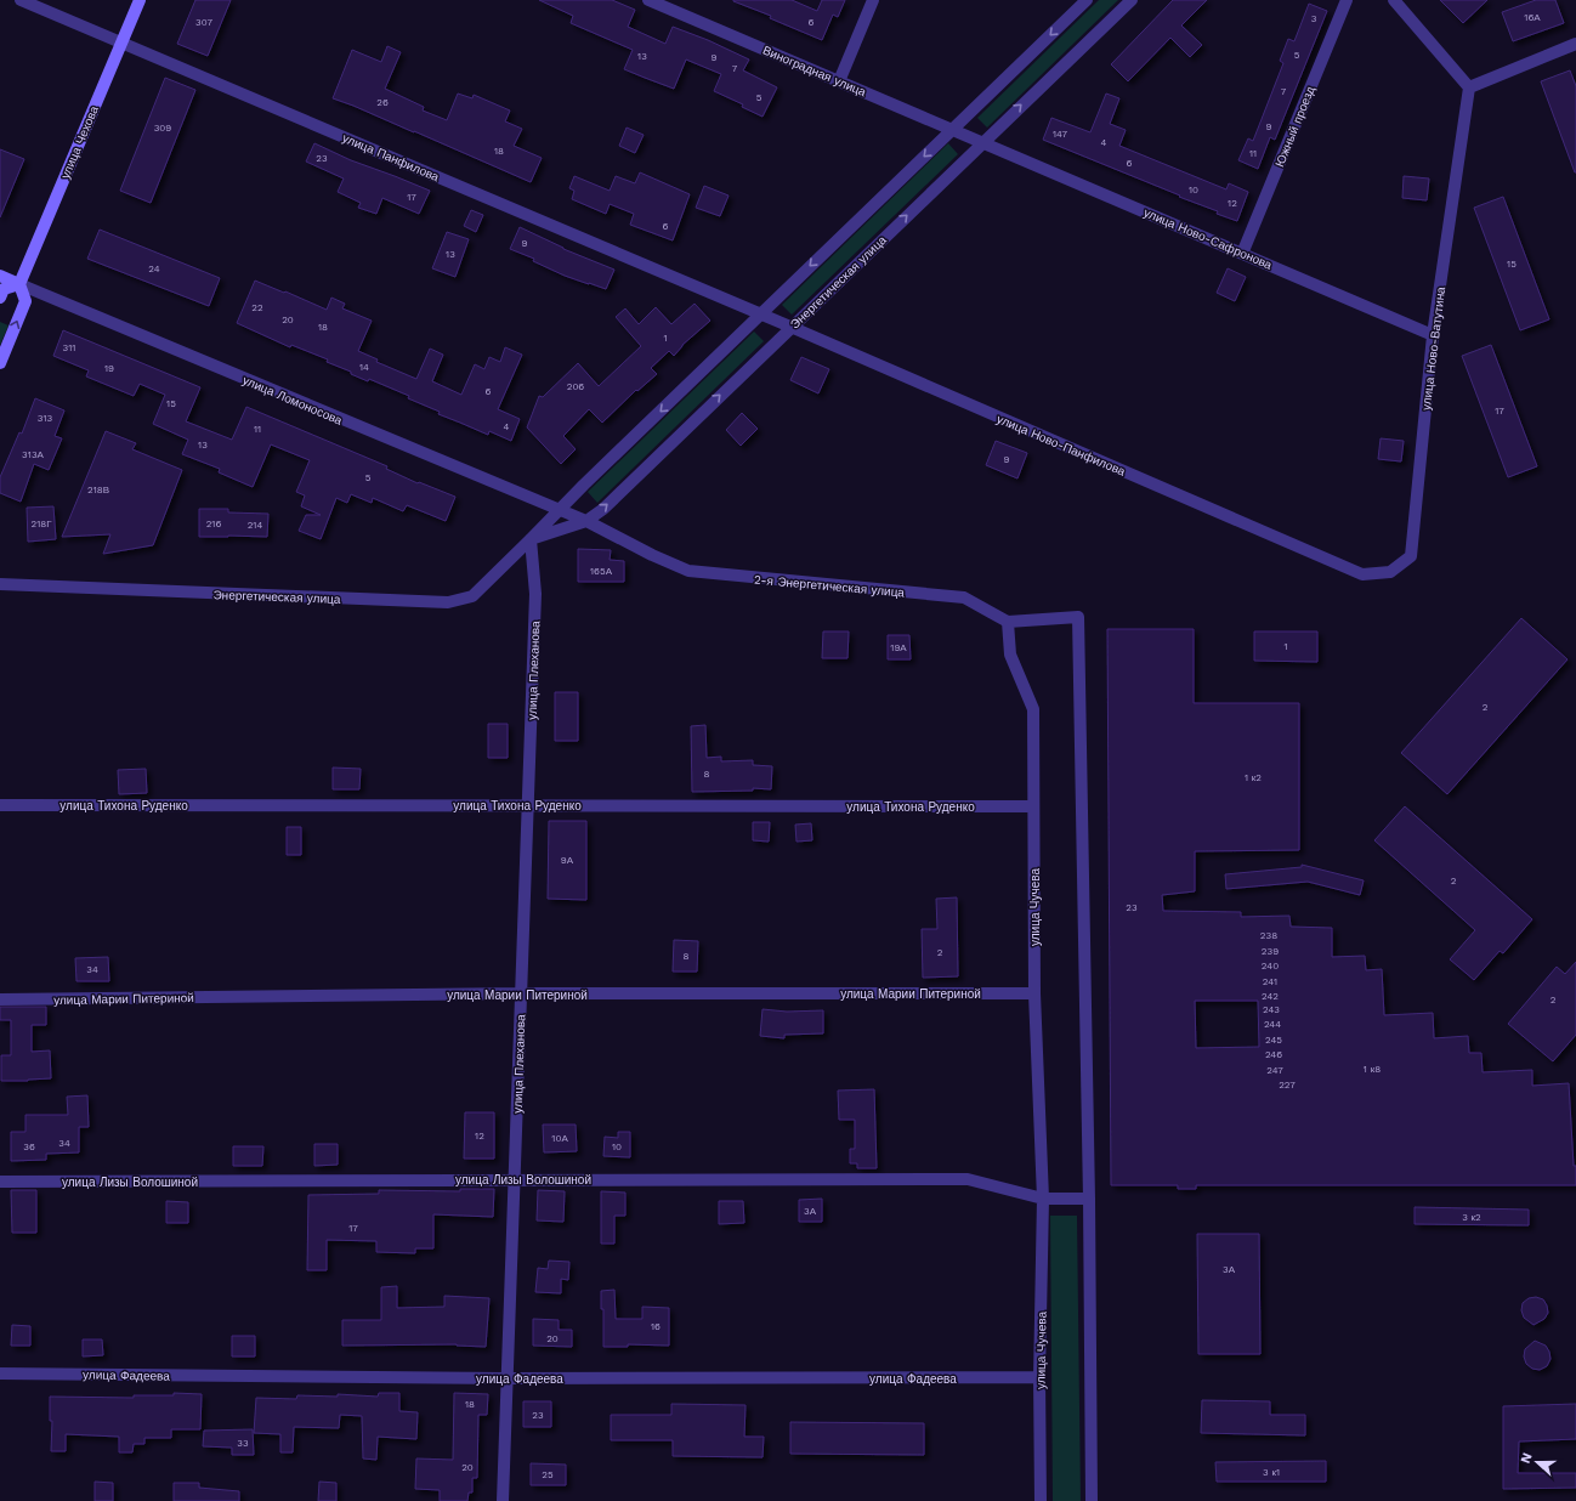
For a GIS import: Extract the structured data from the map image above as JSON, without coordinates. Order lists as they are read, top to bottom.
{
  "streets": {
    "main road": ["улица Чехова", "улица Ломоносова"],
    "street": [
      "Виноградная улица",
      "Южный проезд",
      "улица Панфилова",
      "улица Ново-Сафронова",
      "Энергетическая улица",
      "улица Ново-Ватутина",
      "улица Ново-Панфилова",
      "2-я Энергетическая улица",
      "улица Плеханова",
      "улица Тихона Руденко",
      "улица Чучева",
      "улица Марии Питериной",
      "улица Лизы Волошиной",
      "улица Фадеева"
    ]
  },
  "crossings": [
    ["Виноградная улица", "улица Ново-Сафронова"],
    ["Виноградная улица", "Энергетическая улица"],
    ["Южный проезд", "улица Ново-Сафронова"],
    ["улица Чехова", "улица Панфилова"],
    ["улица Чехова", "улица Ломоносова"],
    ["улица Панфилова", "Энергетическая улица"],
    ["улица Панфилова", "улица Ново-Панфилова"],
    ["улица Ново-Сафронова", "Энергетическая улица"],
    ["улица Ново-Сафронова", "улица Ново-Ватутина"],
    ["Энергетическая улица", "улица Ломоносова"],
    ["Энергетическая улица", "улица Ново-Панфилова"],
    ["Энергетическая улица", "2-я Энергетическая улица"],
    ["Энергетическая улица", "улица Плеханова"],
    ["улица Ново-Ватутина", "улица Ново-Панфилова"],
    ["улица Ломоносова", "2-я Энергетическая улица"],
    ["2-я Энергетическая улица", "улица Чучева"],
    ["улица Плеханова", "улица Тихона Руденко"],
    ["улица Плеханова", "улица Марии Питериной"],
    ["улица Плеханова", "улица Лизы Волошиной"],
    ["улица Плеханова", "улица Фадеева"],
    ["улица Тихона Руденко", "улица Чучева"],
    ["улица Чучева", "улица Марии Питериной"],
    ["улица Чучева", "улица Лизы Волошиной"],
    ["улица Чучева", "улица Фадеева"]
  ],
  "house_numbers": [
    "16А",
    "3",
    "307",
    "6",
    "5",
    "13",
    "9",
    "7",
    "7",
    "5",
    "26",
    "9",
    "309",
    "147",
    "4",
    "18",
    "11",
    "23",
    "6",
    "10",
    "17",
    "12",
    "6",
    "9",
    "13",
    "15",
    "24",
    "22",
    "20",
    "18",
    "1",
    "311",
    "14",
    "19",
    "206",
    "6",
    "15",
    "17",
    "313",
    "4",
    "11",
    "13",
    "313А",
    "9",
    "5",
    "218В",
    "218Г",
    "216",
    "214",
    "165А",
    "1",
    "19А",
    "2",
    "8",
    "1 к2",
    "9А",
    "2",
    "23",
    "238",
    "239",
    "2",
    "8",
    "240",
    "34",
    "241",
    "242",
    "2",
    "243",
    "244",
    "245",
    "246",
    "1 к8",
    "247",
    "227",
    "12",
    "10А",
    "34",
    "36",
    "10",
    "3А",
    "3 к2",
    "17",
    "3А",
    "16",
    "20",
    "18",
    "23",
    "33",
    "20",
    "3 к1",
    "25"
  ],
  "north": "left"
}
